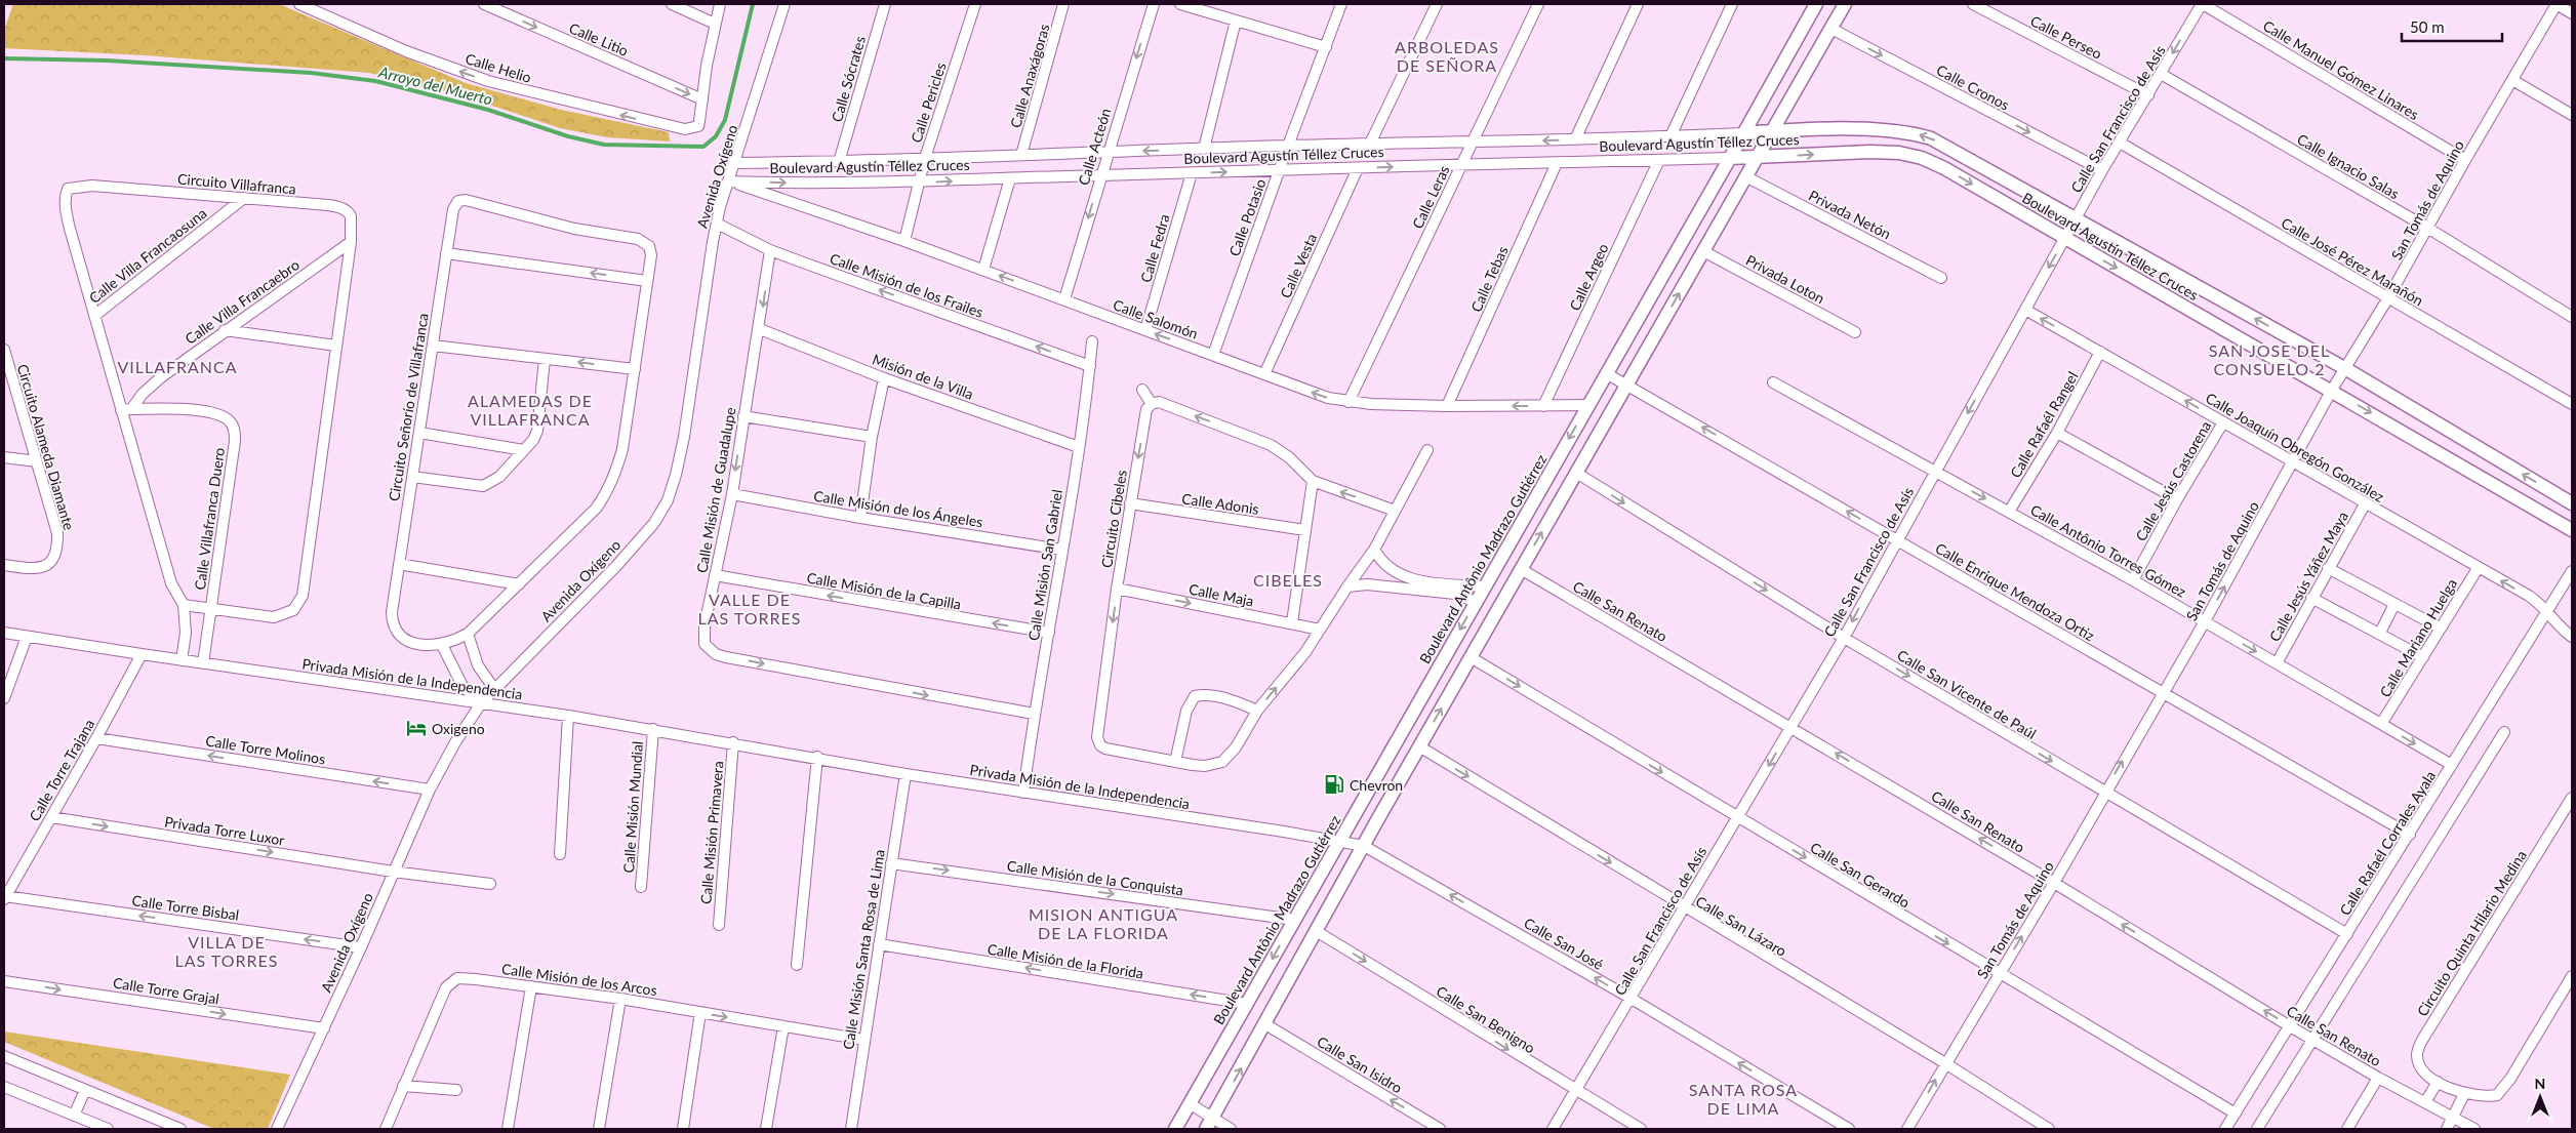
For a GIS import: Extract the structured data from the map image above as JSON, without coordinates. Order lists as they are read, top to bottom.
{
  "streets": {
    "street": [
      "Calle Perseo",
      "Calle Litio",
      "Calle Helio",
      "Calle Manuel Gómez Linares",
      "Calle Anaxágoras",
      "Calle Sócrates",
      "Calle Cronos",
      "Calle Pericles",
      "Calle San Francisco de Asís",
      "Boulevard Agustín Téllez Cruces",
      "Calle Acteón",
      "Calle Ignacio Salas",
      "Avenida Oxígeno",
      "Circuito Villafranca",
      "Calle Leras",
      "San Tomás de Aquino",
      "Privada Netón",
      "Calle Potasio",
      "Calle Fedra",
      "Calle Villa Francaosuna",
      "Calle José Pérez Marañón",
      "Calle Vesta",
      "Calle Argeo",
      "Calle Tebas",
      "Privada Loton",
      "Calle Misión de los Frailes",
      "Calle Villa Francaebro",
      "Calle Salomón",
      "Misión de la Villa",
      "Circuito Señorío de Villafranca",
      "Calle Rafaél Rangel",
      "Circuito Alameda Diamante",
      "Calle Joaquín Obregón González",
      "Calle Jesús Castorena",
      "Calle Misión de Guadalupe",
      "Calle Adonis",
      "Calle Misión de los Ángeles",
      "Calle Villafranca Duero",
      "Circuito Cibeles",
      "Calle Antônio Torres Gómez",
      "Boulevard Antônio Madrazo Gutiérrez",
      "Calle Misión San Gabriel",
      "Calle Jesús Yáñez Maya",
      "Calle Misión de la Capilla",
      "Calle Enrique Mendoza Ortiz",
      "Calle Maja",
      "Calle San Renato",
      "Calle Mariano Huelga",
      "Privada Misión de la Independencia",
      "Calle San Vicente de Paúl",
      "Calle Torre Molinos",
      "Calle Torre Trajana",
      "Calle Misión Mundial",
      "Privada Torre Luxor",
      "Calle Misión Primavera",
      "Calle Rafaél Corrales Ayala",
      "Calle San Gerardo",
      "Calle Misión de la Conquista",
      "Calle Torre Bisbal",
      "Calle San Lázaro",
      "Circuito Quinta Hilario Medina",
      "Calle San José",
      "Calle Misión Santa Rosa de Lima",
      "Calle Misión de la Florida",
      "Calle Misión de los Arcos",
      "Calle Torre Grajal",
      "Calle San Benigno",
      "Calle San Isidro"
    ]
  },
  "crossings": [
    ["Calle Perseo", "Calle San Francisco de Asís"],
    ["Calle Litio", "Calle Helio"],
    ["Calle Manuel Gómez Linares", "Calle San Francisco de Asís"],
    ["Calle Manuel Gómez Linares", "San Tomás de Aquino"],
    ["Calle Anaxágoras", "Boulevard Agustín Téllez Cruces"],
    ["Calle Sócrates", "Boulevard Agustín Téllez Cruces"],
    ["Calle Cronos", "Calle San Francisco de Asís"],
    ["Calle Pericles", "Boulevard Agustín Téllez Cruces"],
    ["Calle Pericles", "Calle Salomón"],
    ["Calle San Francisco de Asís", "Boulevard Agustín Téllez Cruces"],
    ["Calle San Francisco de Asís", "Calle Ignacio Salas"],
    ["Calle San Francisco de Asís", "Calle José Pérez Marañón"],
    ["Calle San Francisco de Asís", "Calle Joaquín Obregón González"],
    ["Calle San Francisco de Asís", "Calle Antônio Torres Gómez"],
    ["Calle San Francisco de Asís", "Calle Enrique Mendoza Ortiz"],
    ["Calle San Francisco de Asís", "Calle San Renato"],
    ["Calle San Francisco de Asís", "Calle San Vicente de Paúl"],
    ["Calle San Francisco de Asís", "Calle San Gerardo"],
    ["Calle San Francisco de Asís", "Calle San Lázaro"],
    ["Calle San Francisco de Asís", "Calle San José"],
    ["Calle San Francisco de Asís", "Calle San Benigno"],
    ["Boulevard Agustín Téllez Cruces", "Calle Acteón"],
    ["Boulevard Agustín Téllez Cruces", "Avenida Oxígeno"],
    ["Boulevard Agustín Téllez Cruces", "Calle Leras"],
    ["Boulevard Agustín Téllez Cruces", "San Tomás de Aquino"],
    ["Boulevard Agustín Téllez Cruces", "Calle Potasio"],
    ["Boulevard Agustín Téllez Cruces", "Calle Fedra"],
    ["Boulevard Agustín Téllez Cruces", "Calle Vesta"],
    ["Boulevard Agustín Téllez Cruces", "Calle Argeo"],
    ["Boulevard Agustín Téllez Cruces", "Calle Tebas"],
    ["Boulevard Agustín Téllez Cruces", "Calle Salomón"],
    ["Boulevard Agustín Téllez Cruces", "Boulevard Antônio Madrazo Gutiérrez"],
    ["Calle Acteón", "Calle Salomón"],
    ["Calle Ignacio Salas", "San Tomás de Aquino"],
    ["Avenida Oxígeno", "Calle Misión de los Frailes"],
    ["Avenida Oxígeno", "Calle Salomón"],
    ["Avenida Oxígeno", "Privada Misión de la Independencia"],
    ["Avenida Oxígeno", "Calle Torre Molinos"],
    ["Avenida Oxígeno", "Privada Torre Luxor"],
    ["Avenida Oxígeno", "Calle Torre Bisbal"],
    ["Avenida Oxígeno", "Calle Torre Grajal"],
    ["Circuito Villafranca", "Calle Villa Francaosuna"],
    ["Circuito Villafranca", "Calle Villa Francaebro"],
    ["Circuito Villafranca", "Calle Villafranca Duero"],
    ["Circuito Villafranca", "Privada Misión de la Independencia"],
    ["Calle Leras", "Calle Salomón"],
    ["San Tomás de Aquino", "Calle José Pérez Marañón"],
    ["San Tomás de Aquino", "Calle Joaquín Obregón González"],
    ["San Tomás de Aquino", "Calle Antônio Torres Gómez"],
    ["San Tomás de Aquino", "Calle Enrique Mendoza Ortiz"],
    ["San Tomás de Aquino", "Calle San Renato"],
    ["San Tomás de Aquino", "Calle San Vicente de Paúl"],
    ["San Tomás de Aquino", "Calle San Gerardo"],
    ["San Tomás de Aquino", "Calle San Lázaro"],
    ["Calle Potasio", "Calle Salomón"],
    ["Calle Fedra", "Calle Salomón"],
    ["Calle Vesta", "Calle Salomón"],
    ["Calle Argeo", "Calle Salomón"],
    ["Calle Tebas", "Calle Salomón"],
    ["Calle Misión de los Frailes", "Calle Misión de Guadalupe"],
    ["Calle Misión de los Frailes", "Calle Misión San Gabriel"],
    ["Calle Villa Francaebro", "Calle Villafranca Duero"],
    ["Calle Salomón", "Boulevard Antônio Madrazo Gutiérrez"],
    ["Misión de la Villa", "Calle Misión de Guadalupe"],
    ["Misión de la Villa", "Calle Misión San Gabriel"],
    ["Calle Rafaél Rangel", "Calle Joaquín Obregón González"],
    ["Calle Rafaél Rangel", "Calle Antônio Torres Gómez"],
    ["Calle Joaquín Obregón González", "Calle Jesús Castorena"],
    ["Calle Joaquín Obregón González", "Calle Jesús Yáñez Maya"],
    ["Calle Joaquín Obregón González", "Calle Mariano Huelga"],
    ["Calle Joaquín Obregón González", "Calle Rafaél Corrales Ayala"],
    ["Calle Jesús Castorena", "Calle Antônio Torres Gómez"],
    ["Calle Misión de Guadalupe", "Calle Misión de los Ángeles"],
    ["Calle Misión de Guadalupe", "Calle Misión San Gabriel"],
    ["Calle Misión de Guadalupe", "Calle Misión de la Capilla"],
    ["Calle Adonis", "Circuito Cibeles"],
    ["Calle Misión de los Ángeles", "Calle Misión San Gabriel"],
    ["Circuito Cibeles", "Calle Maja"],
    ["Calle Antônio Torres Gómez", "Calle Jesús Yáñez Maya"],
    ["Calle Antônio Torres Gómez", "Calle Mariano Huelga"],
    ["Calle Antônio Torres Gómez", "Calle Rafaél Corrales Ayala"],
    ["Boulevard Antônio Madrazo Gutiérrez", "Calle Enrique Mendoza Ortiz"],
    ["Boulevard Antônio Madrazo Gutiérrez", "Privada Misión de la Independencia"],
    ["Boulevard Antônio Madrazo Gutiérrez", "Calle Misión de la Conquista"],
    ["Boulevard Antônio Madrazo Gutiérrez", "Calle San José"],
    ["Boulevard Antônio Madrazo Gutiérrez", "Calle Misión de la Florida"],
    ["Calle Misión San Gabriel", "Calle Misión de la Capilla"],
    ["Calle Misión San Gabriel", "Privada Misión de la Independencia"],
    ["Calle Enrique Mendoza Ortiz", "Calle Rafaél Corrales Ayala"],
    ["Calle San Renato", "Calle Rafaél Corrales Ayala"],
    ["Privada Misión de la Independencia", "Calle Torre Trajana"],
    ["Privada Misión de la Independencia", "Calle Misión Mundial"],
    ["Privada Misión de la Independencia", "Calle Misión Primavera"],
    ["Privada Misión de la Independencia", "Calle San José"],
    ["Privada Misión de la Independencia", "Calle Misión Santa Rosa de Lima"],
    ["Calle San Vicente de Paúl", "Calle Rafaél Corrales Ayala"],
    ["Calle Torre Molinos", "Calle Torre Trajana"],
    ["Calle Torre Trajana", "Privada Torre Luxor"],
    ["Calle Torre Trajana", "Calle Torre Bisbal"],
    ["Calle Rafaél Corrales Ayala", "Calle San Gerardo"],
    ["Calle Misión de la Conquista", "Calle Misión Santa Rosa de Lima"],
    ["Calle Misión Santa Rosa de Lima", "Calle Misión de la Florida"],
    ["Calle Misión Santa Rosa de Lima", "Calle Misión de los Arcos"]
  ],
  "one_way": [
    "Calle Litio",
    "Calle Helio",
    "Calle Cronos",
    "Calle San Francisco de Asís",
    "San Tomás de Aquino",
    "Calle Misión de los Frailes",
    "Calle Misión de la Capilla",
    "Calle Maja",
    "Calle San Renato",
    "Calle San Vicente de Paúl",
    "Calle Torre Molinos",
    "Privada Torre Luxor",
    "Calle San Gerardo",
    "Calle Misión de la Conquista",
    "Calle Torre Bisbal",
    "Calle San Lázaro",
    "Calle San José",
    "Calle Misión de la Florida",
    "Calle Torre Grajal",
    "Calle San Benigno",
    "Calle San Isidro"
  ],
  "districts": [
    "ARBOLEDAS DE SEÑORA",
    "SAN JOSE DEL CONSUELO 2",
    "VILLAFRANCA",
    "ALAMEDAS DE VILLAFRANCA",
    "CIBELES",
    "VALLE DE LAS TORRES",
    "MISION ANTIGUA DE LA FLORIDA",
    "VILLA DE LAS TORRES",
    "SANTA ROSA DE LIMA"
  ],
  "water": ["Arroyo del Muerto"],
  "places": {
    "hotel": ["Oxigeno"],
    "fuel station": ["Chevron"]
  },
  "scale_bar": "50 m",
  "north": "top"
}
